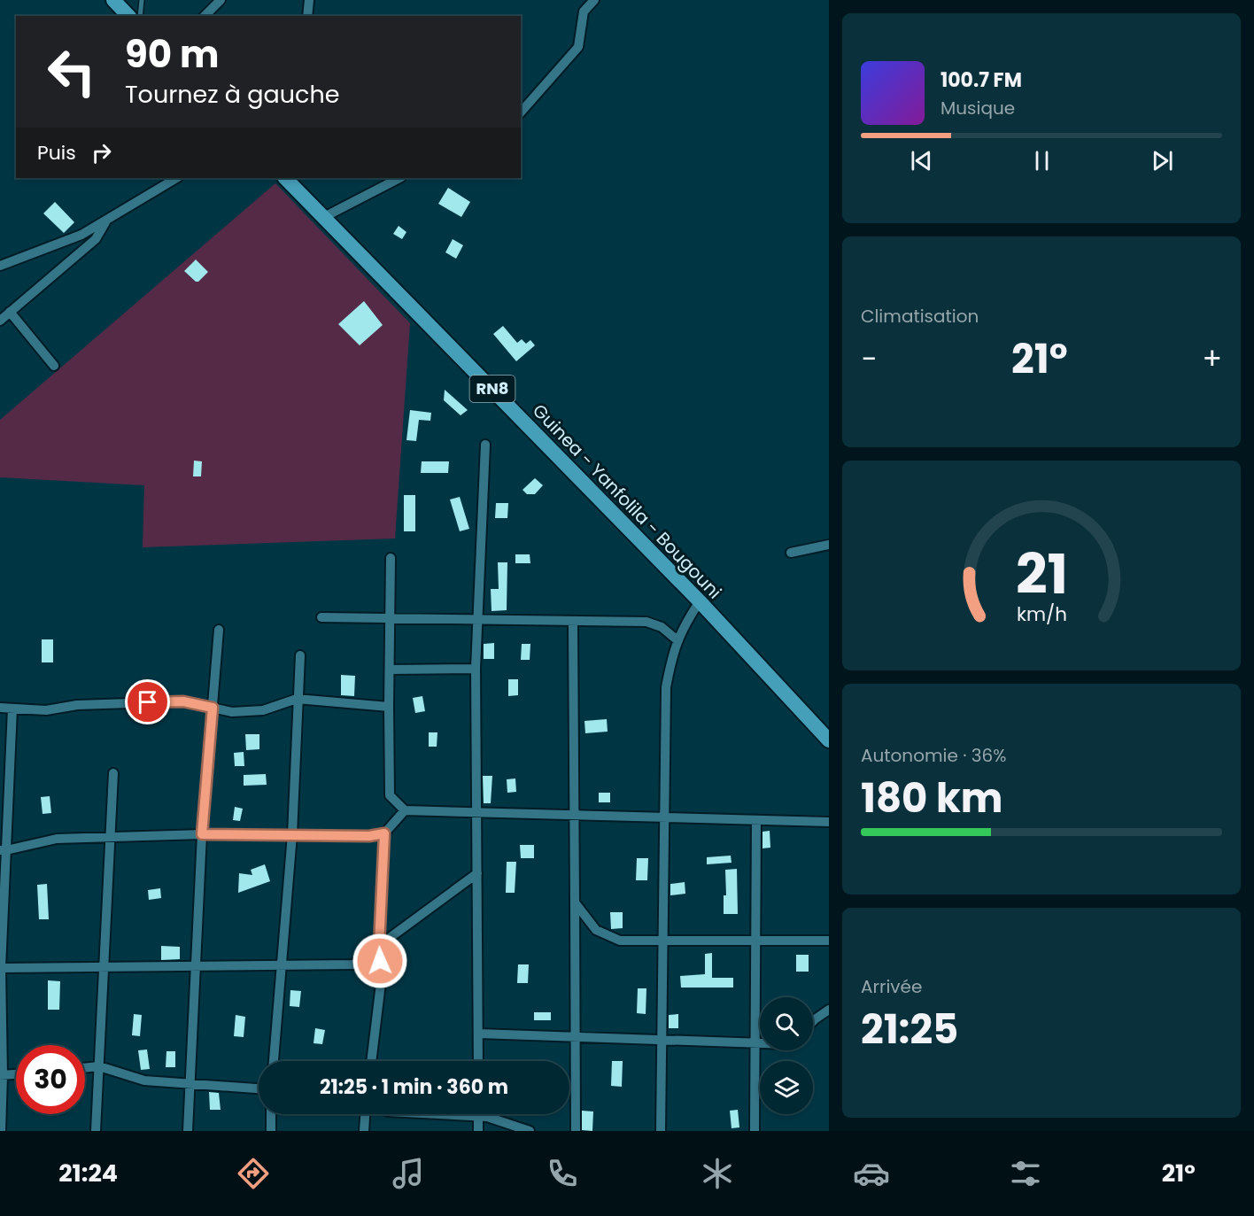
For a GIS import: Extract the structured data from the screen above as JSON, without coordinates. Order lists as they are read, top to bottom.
{
  "streets": {
    "main road": ["RN8", "Guinea - Yanfolila - Bougouni"]
  },
  "page": {
    "turn": ["90 m", "Tournez à gauche"],
    "song": ["100.7 FM", "Musique"],
    "then": "Puis",
    "tile": [
      "Climatisation",
      ["Autonomie · 36%", "180 km"],
      ["Arrivée", "21:25"]
    ],
    "heat": ["−", "21°", "+"],
    "limit": "30",
    "trip": "21:25 · 1 min · 360 m",
    "tabs": ["21:24", "21°"],
    "gauge": ["21", "km/h"]
  }
}
